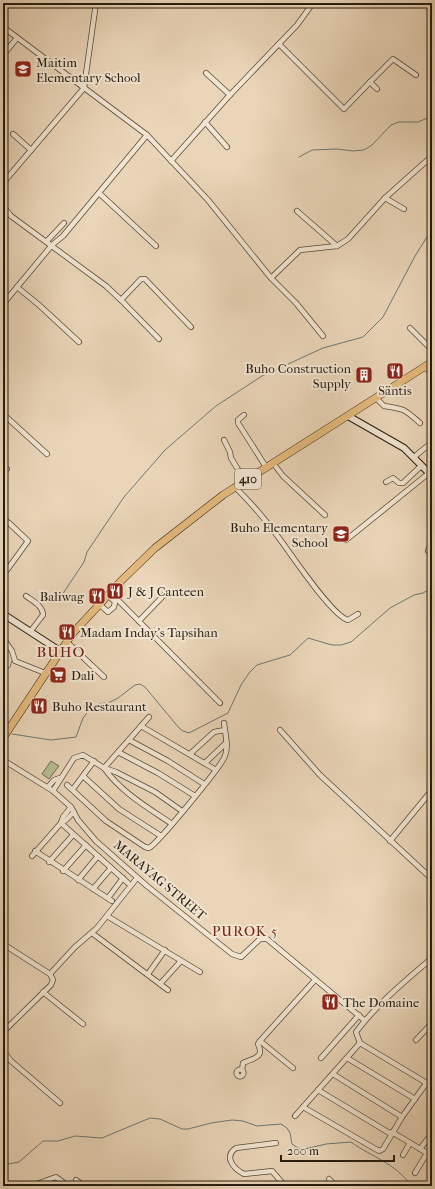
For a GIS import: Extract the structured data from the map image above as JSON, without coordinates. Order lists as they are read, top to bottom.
{
  "streets": {
    "main road": ["410"],
    "street": ["MARAYAG STREET"]
  },
  "districts": ["BUHO", "PUROK 5"],
  "places": {
    "school or university": ["Maitim Elementary School", "Buho Elementary School"],
    "restaurant": [
      "Säntis",
      "J & J Canteen",
      "Baliwag",
      "Madam Inday's Tapsihan",
      "Buho Restaurant",
      "The Domaine"
    ],
    "building": ["Buho Construction Supply"],
    "supermarket": ["Dali"]
  },
  "scale_bar": "200 m"
}
